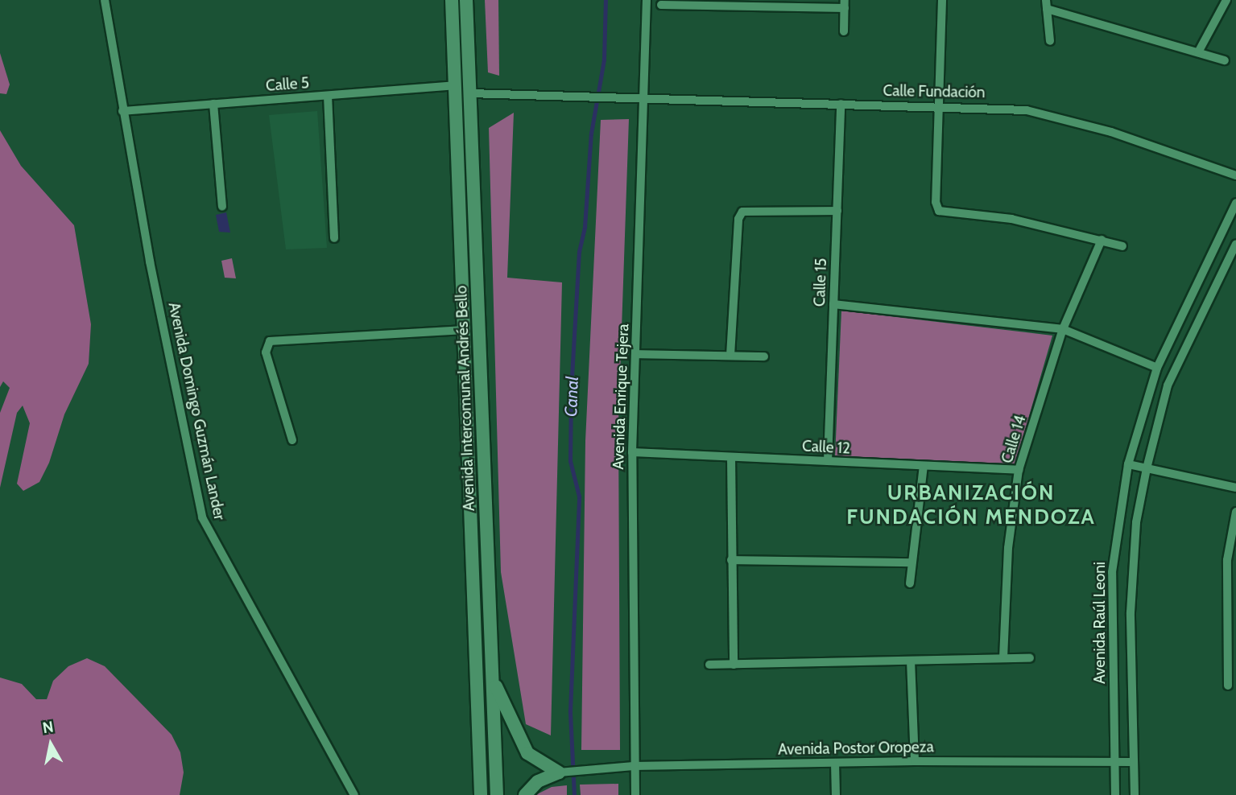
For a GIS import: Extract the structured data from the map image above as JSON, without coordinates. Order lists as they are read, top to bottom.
{
  "streets": {
    "main road": ["Avenida Intercomunal Andrés Bello"],
    "street": [
      "Calle 5",
      "Calle Fundación",
      "Calle 15",
      "Avenida Enrique Tejera",
      "Avenida Domingo Guzmán Lander",
      "Calle 14",
      "Calle 12",
      "Avenida Raúl Leoni",
      "Avenida Postor Oropeza"
    ]
  },
  "crossings": [
    ["Calle 5", "Avenida Intercomunal Andrés Bello"],
    ["Calle 5", "Avenida Domingo Guzmán Lander"],
    ["Calle Fundación", "Calle 15"],
    ["Calle Fundación", "Avenida Enrique Tejera"],
    ["Calle Fundación", "Avenida Intercomunal Andrés Bello"],
    ["Calle 15", "Calle 12"],
    ["Avenida Enrique Tejera", "Calle 12"],
    ["Avenida Enrique Tejera", "Avenida Postor Oropeza"],
    ["Calle 14", "Calle 12"],
    ["Avenida Raúl Leoni", "Avenida Postor Oropeza"]
  ],
  "districts": ["URBANIZACIÓN FUNDACIÓN MENDOZA"],
  "water": ["Canal"],
  "north": "top"
}
